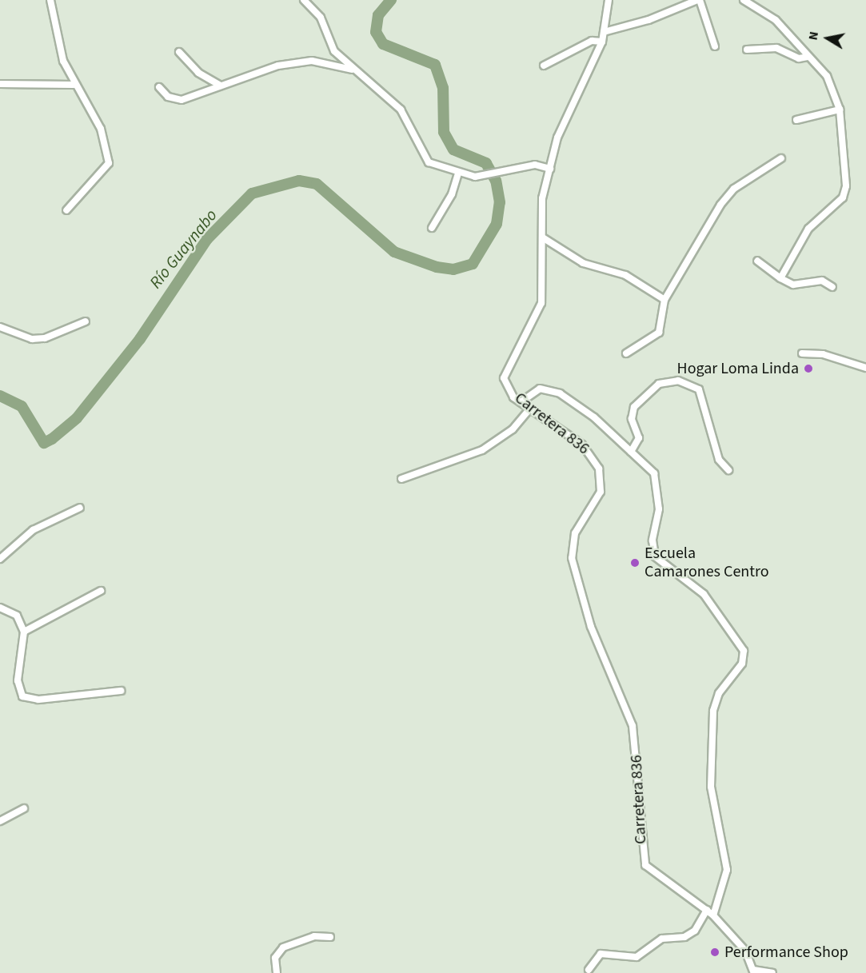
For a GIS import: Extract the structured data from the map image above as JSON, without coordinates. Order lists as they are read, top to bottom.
{
  "streets": {
    "street": ["Carretera 836"]
  },
  "water": ["Río Guaynabo"],
  "places": ["Hogar Loma Linda", "Escuela Camarones Centro", "Performance Shop"],
  "north": "left"
}
